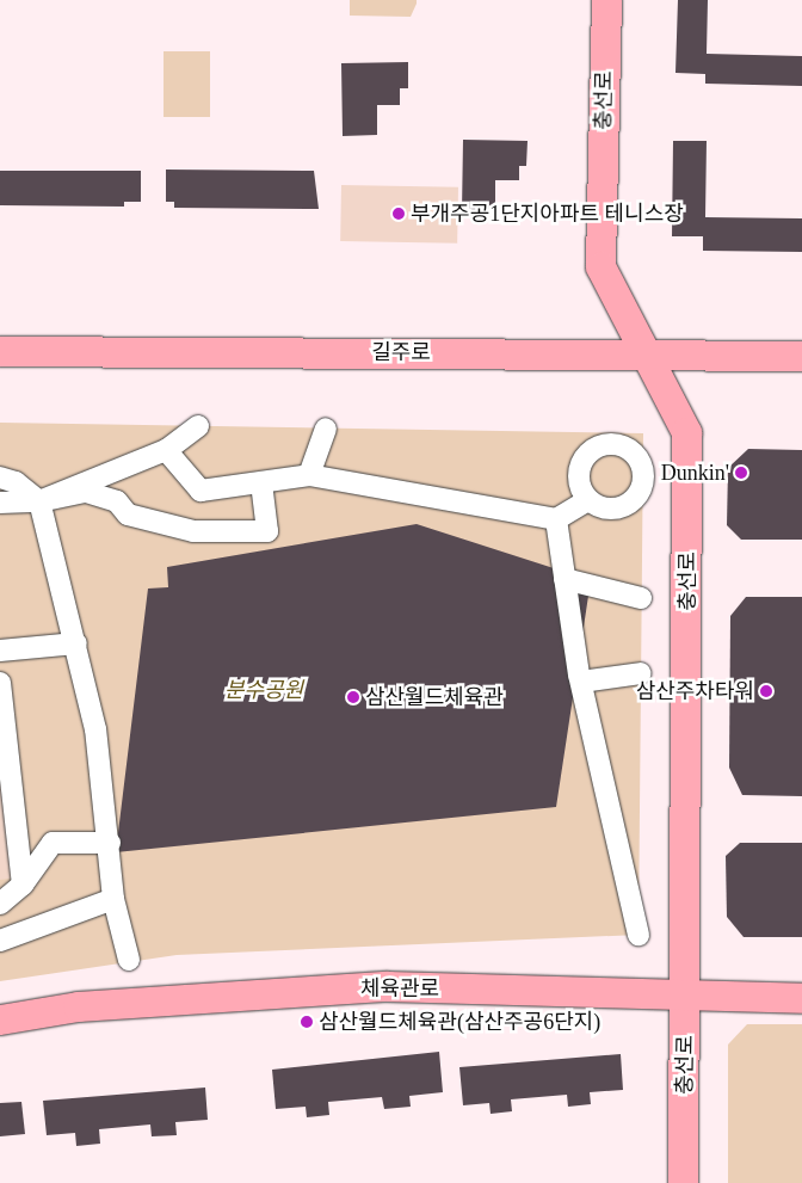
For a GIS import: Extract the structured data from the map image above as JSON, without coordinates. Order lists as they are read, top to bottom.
{
  "streets": {
    "street": ["충선로", "길주로", "체육관로"]
  },
  "crossings": [
    ["충선로", "길주로"],
    ["충선로", "체육관로"]
  ],
  "parks": ["분수공원"],
  "places": [
    "부개주공1단지아파트 테니스장",
    "Dunkin'",
    "삼산주차타워",
    "삼산월드체육관",
    "삼산월드체육관(삼산주공6단지)"
  ]
}
